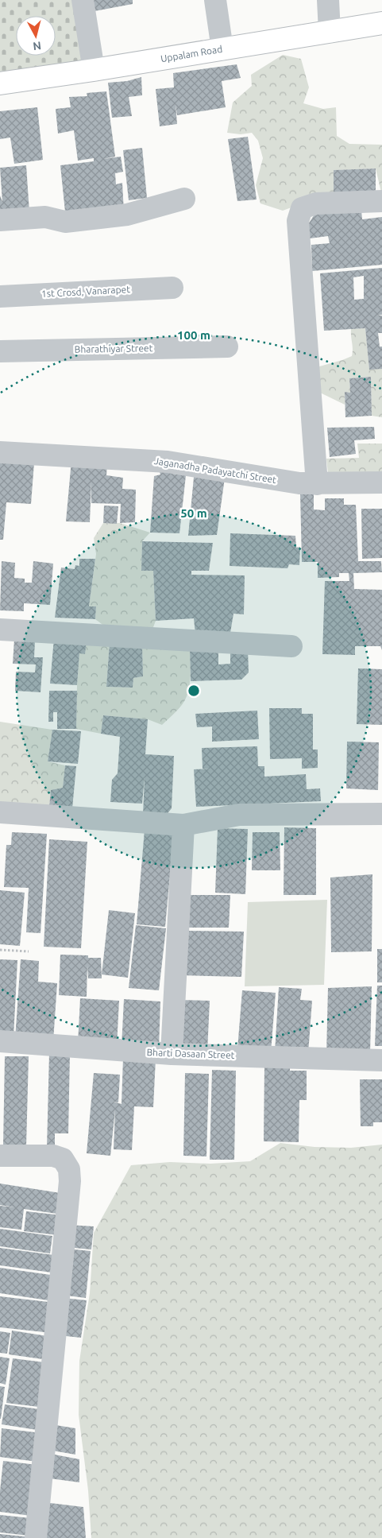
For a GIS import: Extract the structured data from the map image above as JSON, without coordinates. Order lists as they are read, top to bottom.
{
  "streets": {
    "main road": ["Uppalam Road"],
    "street": [
      "1st Crosd, Vanarapet",
      "Bharathiyar Street",
      "Jaganadha Padayatchi Street",
      "Bharti Dasaan Street"
    ]
  },
  "north": "bottom",
  "rings": ["100 m", "50 m"]
}
